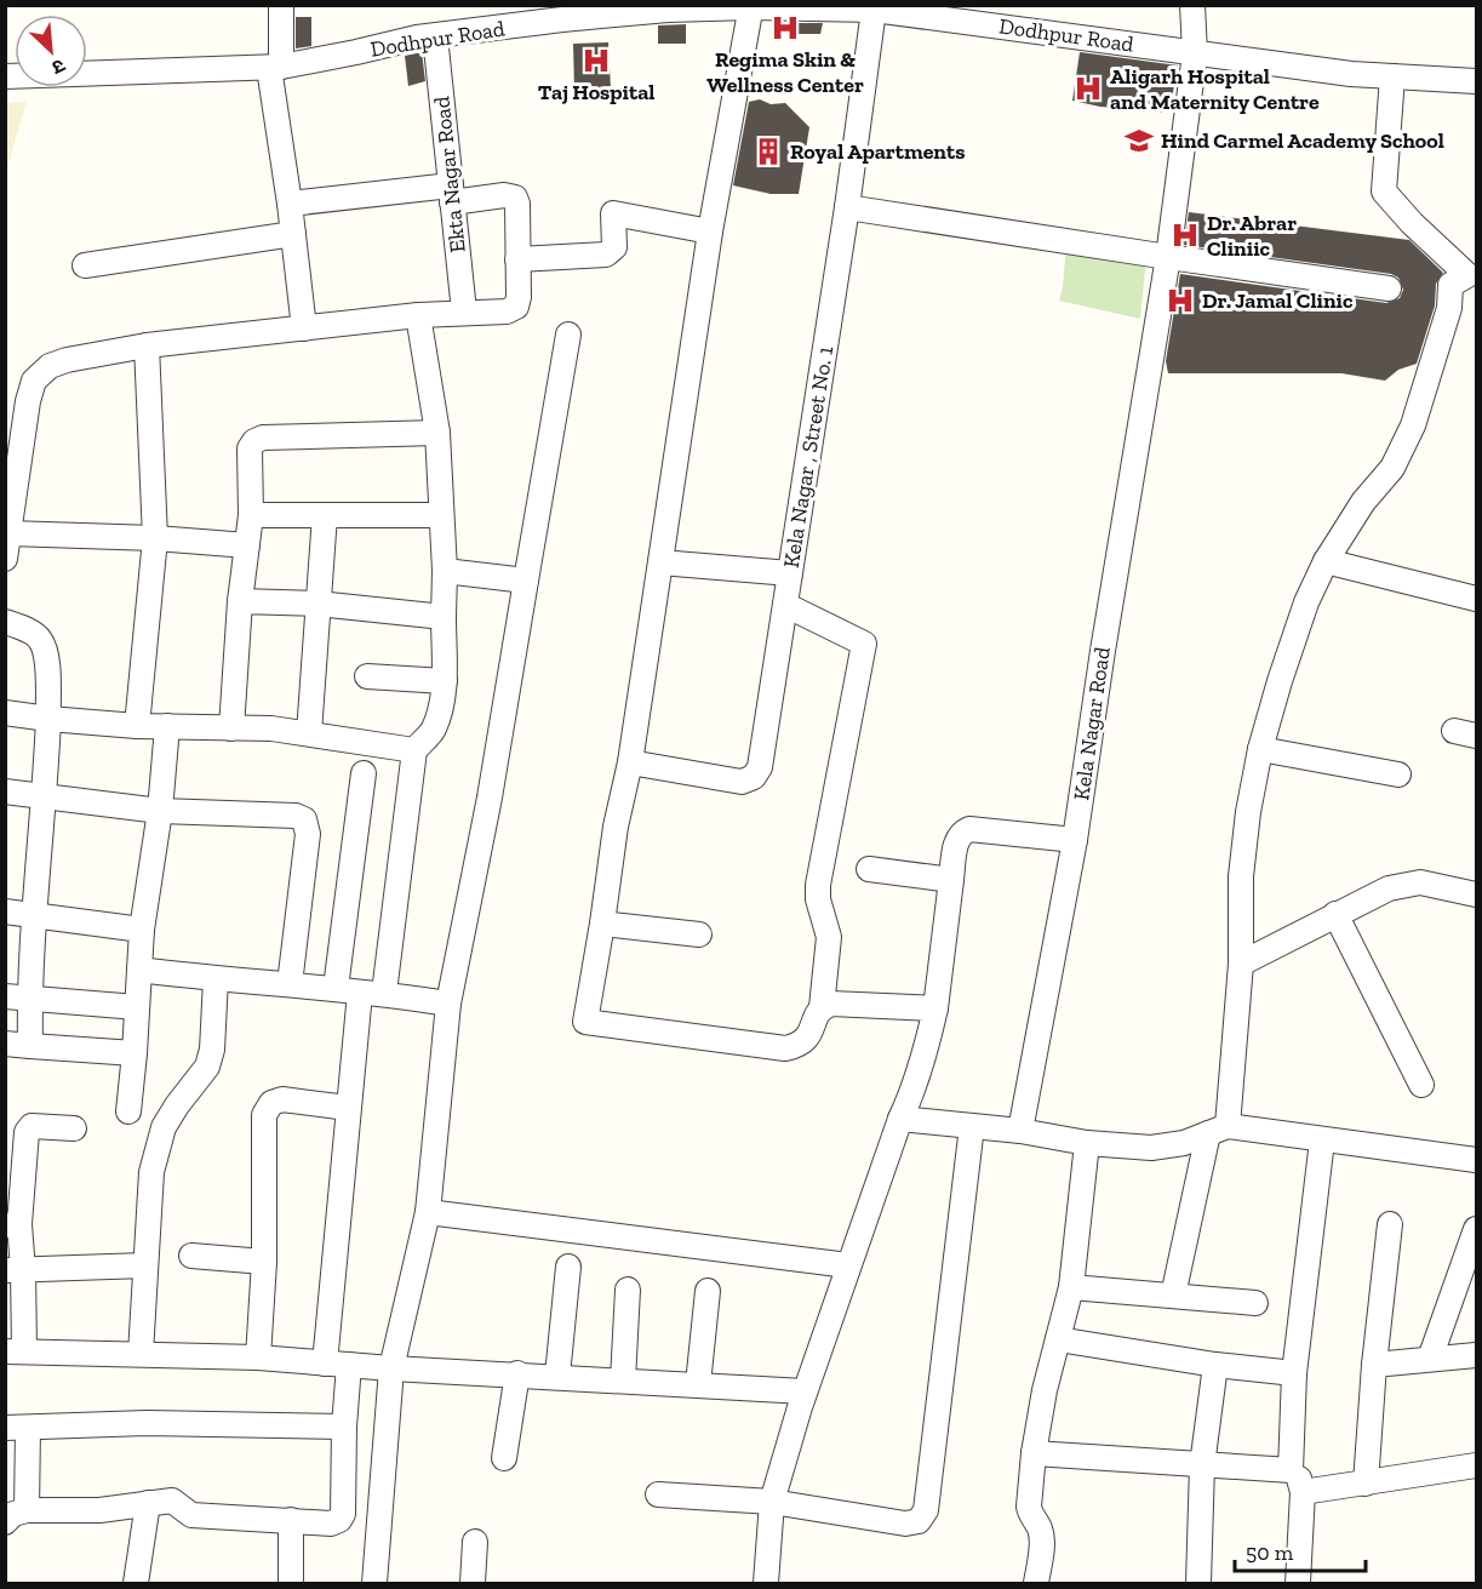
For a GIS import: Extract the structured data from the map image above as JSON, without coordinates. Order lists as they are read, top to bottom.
{
  "streets": {
    "street": [
      "Dodhpur Road",
      "Ekta Nagar Road",
      "Kela Nagar , Street No. 1",
      "Kela Nagar Road"
    ]
  },
  "crossings": [
    ["Dodhpur Road", "Ekta Nagar Road"],
    ["Dodhpur Road", "Kela Nagar , Street No. 1"],
    ["Dodhpur Road", "Kela Nagar Road"]
  ],
  "places": {
    "hospital": [
      "Regima Skin & Wellness Center",
      "Taj Hospital",
      "Aligarh Hospital and Maternity Centre",
      "Dr. Abrar Cliniic",
      "Dr. Jamal Clinic"
    ],
    "school or university": ["Hind Carmel Academy School"],
    "building": ["Royal Apartments"]
  },
  "scale_bar": "50 m",
  "north": "bottom right"
}
